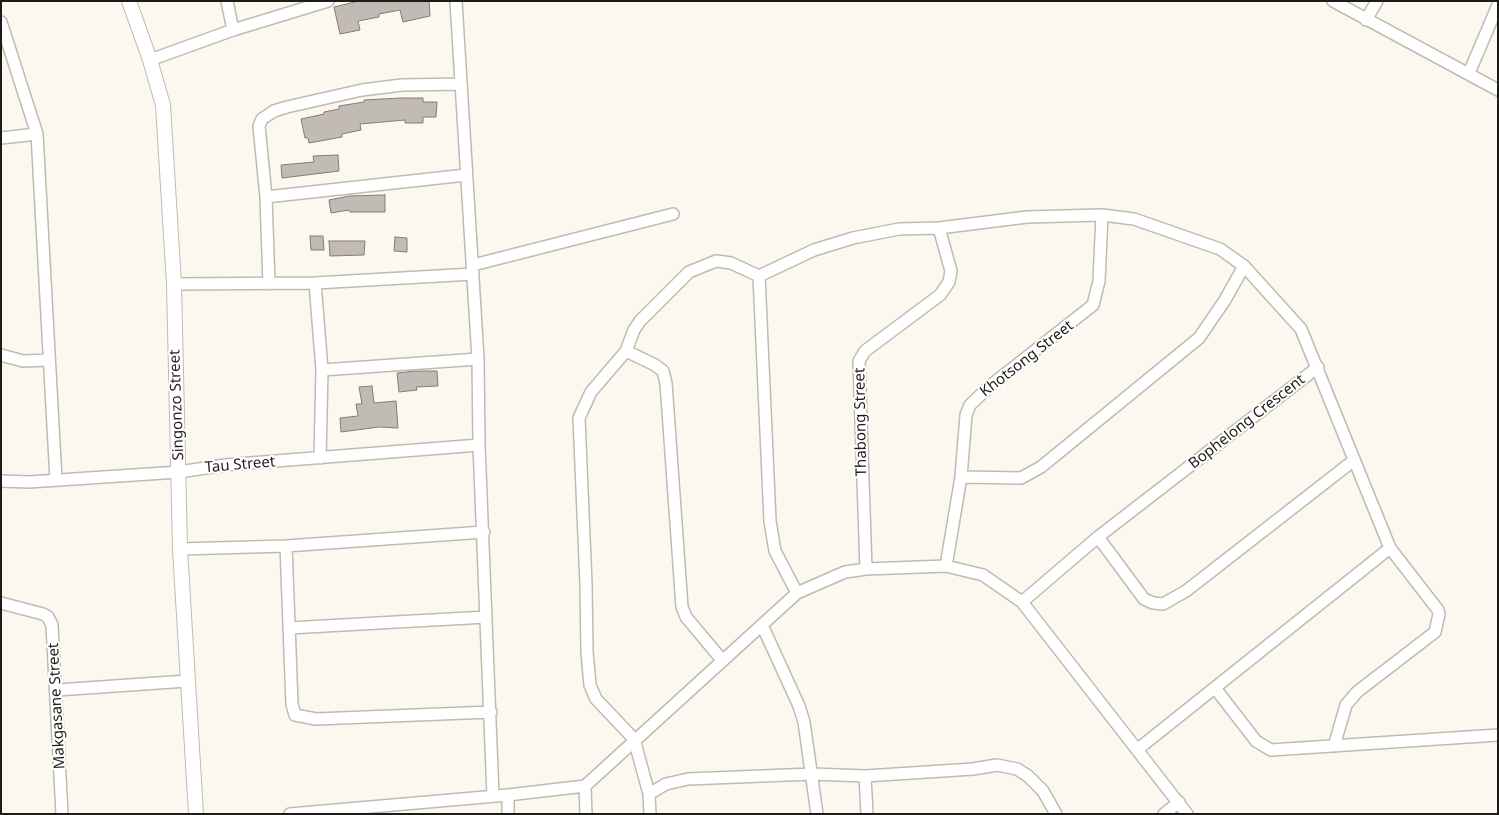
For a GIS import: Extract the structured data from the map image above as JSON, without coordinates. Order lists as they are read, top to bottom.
{
  "streets": {
    "street": [
      "Khotsong Street",
      "Singonzo Street",
      "Thabong Street",
      "Bophelong Crescent",
      "Tau Street",
      "Makgasane Street"
    ]
  },
  "crossings": [
    ["Khotsong Street", "Bophelong Crescent"],
    ["Singonzo Street", "Tau Street"],
    ["Thabong Street", "Bophelong Crescent"]
  ]
}
